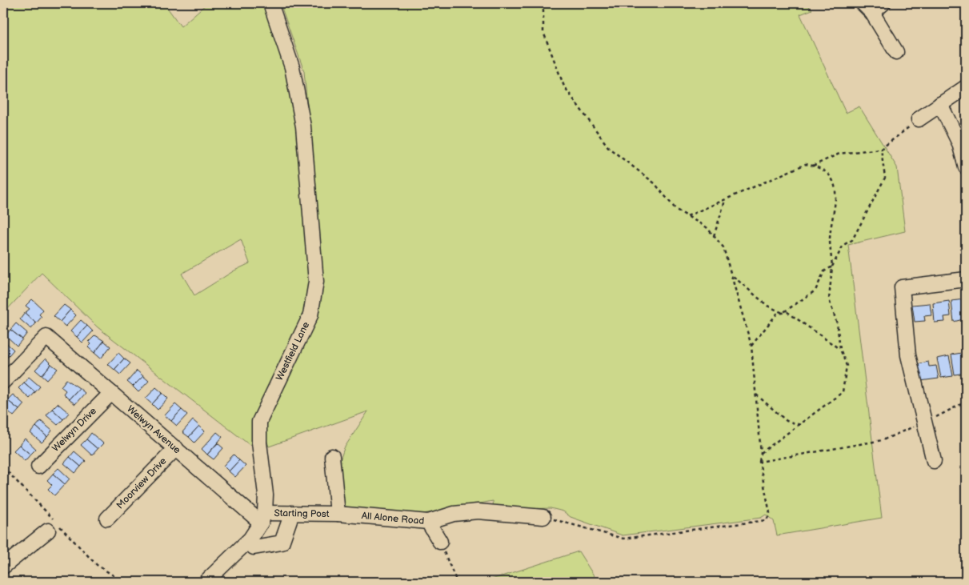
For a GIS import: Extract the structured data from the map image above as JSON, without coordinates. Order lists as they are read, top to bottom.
{
  "streets": {
    "street": [
      "Westfield Lane",
      "Welwyn Drive",
      "Welwyn Avenue",
      "Moorview Drive",
      "Starting Post",
      "All Alone Road"
    ]
  },
  "crossings": [
    ["Westfield Lane", "Welwyn Avenue"],
    ["Westfield Lane", "Starting Post"],
    ["Welwyn Drive", "Welwyn Avenue"],
    ["Welwyn Avenue", "Moorview Drive"],
    ["Welwyn Avenue", "Starting Post"],
    ["Starting Post", "All Alone Road"]
  ]
}
